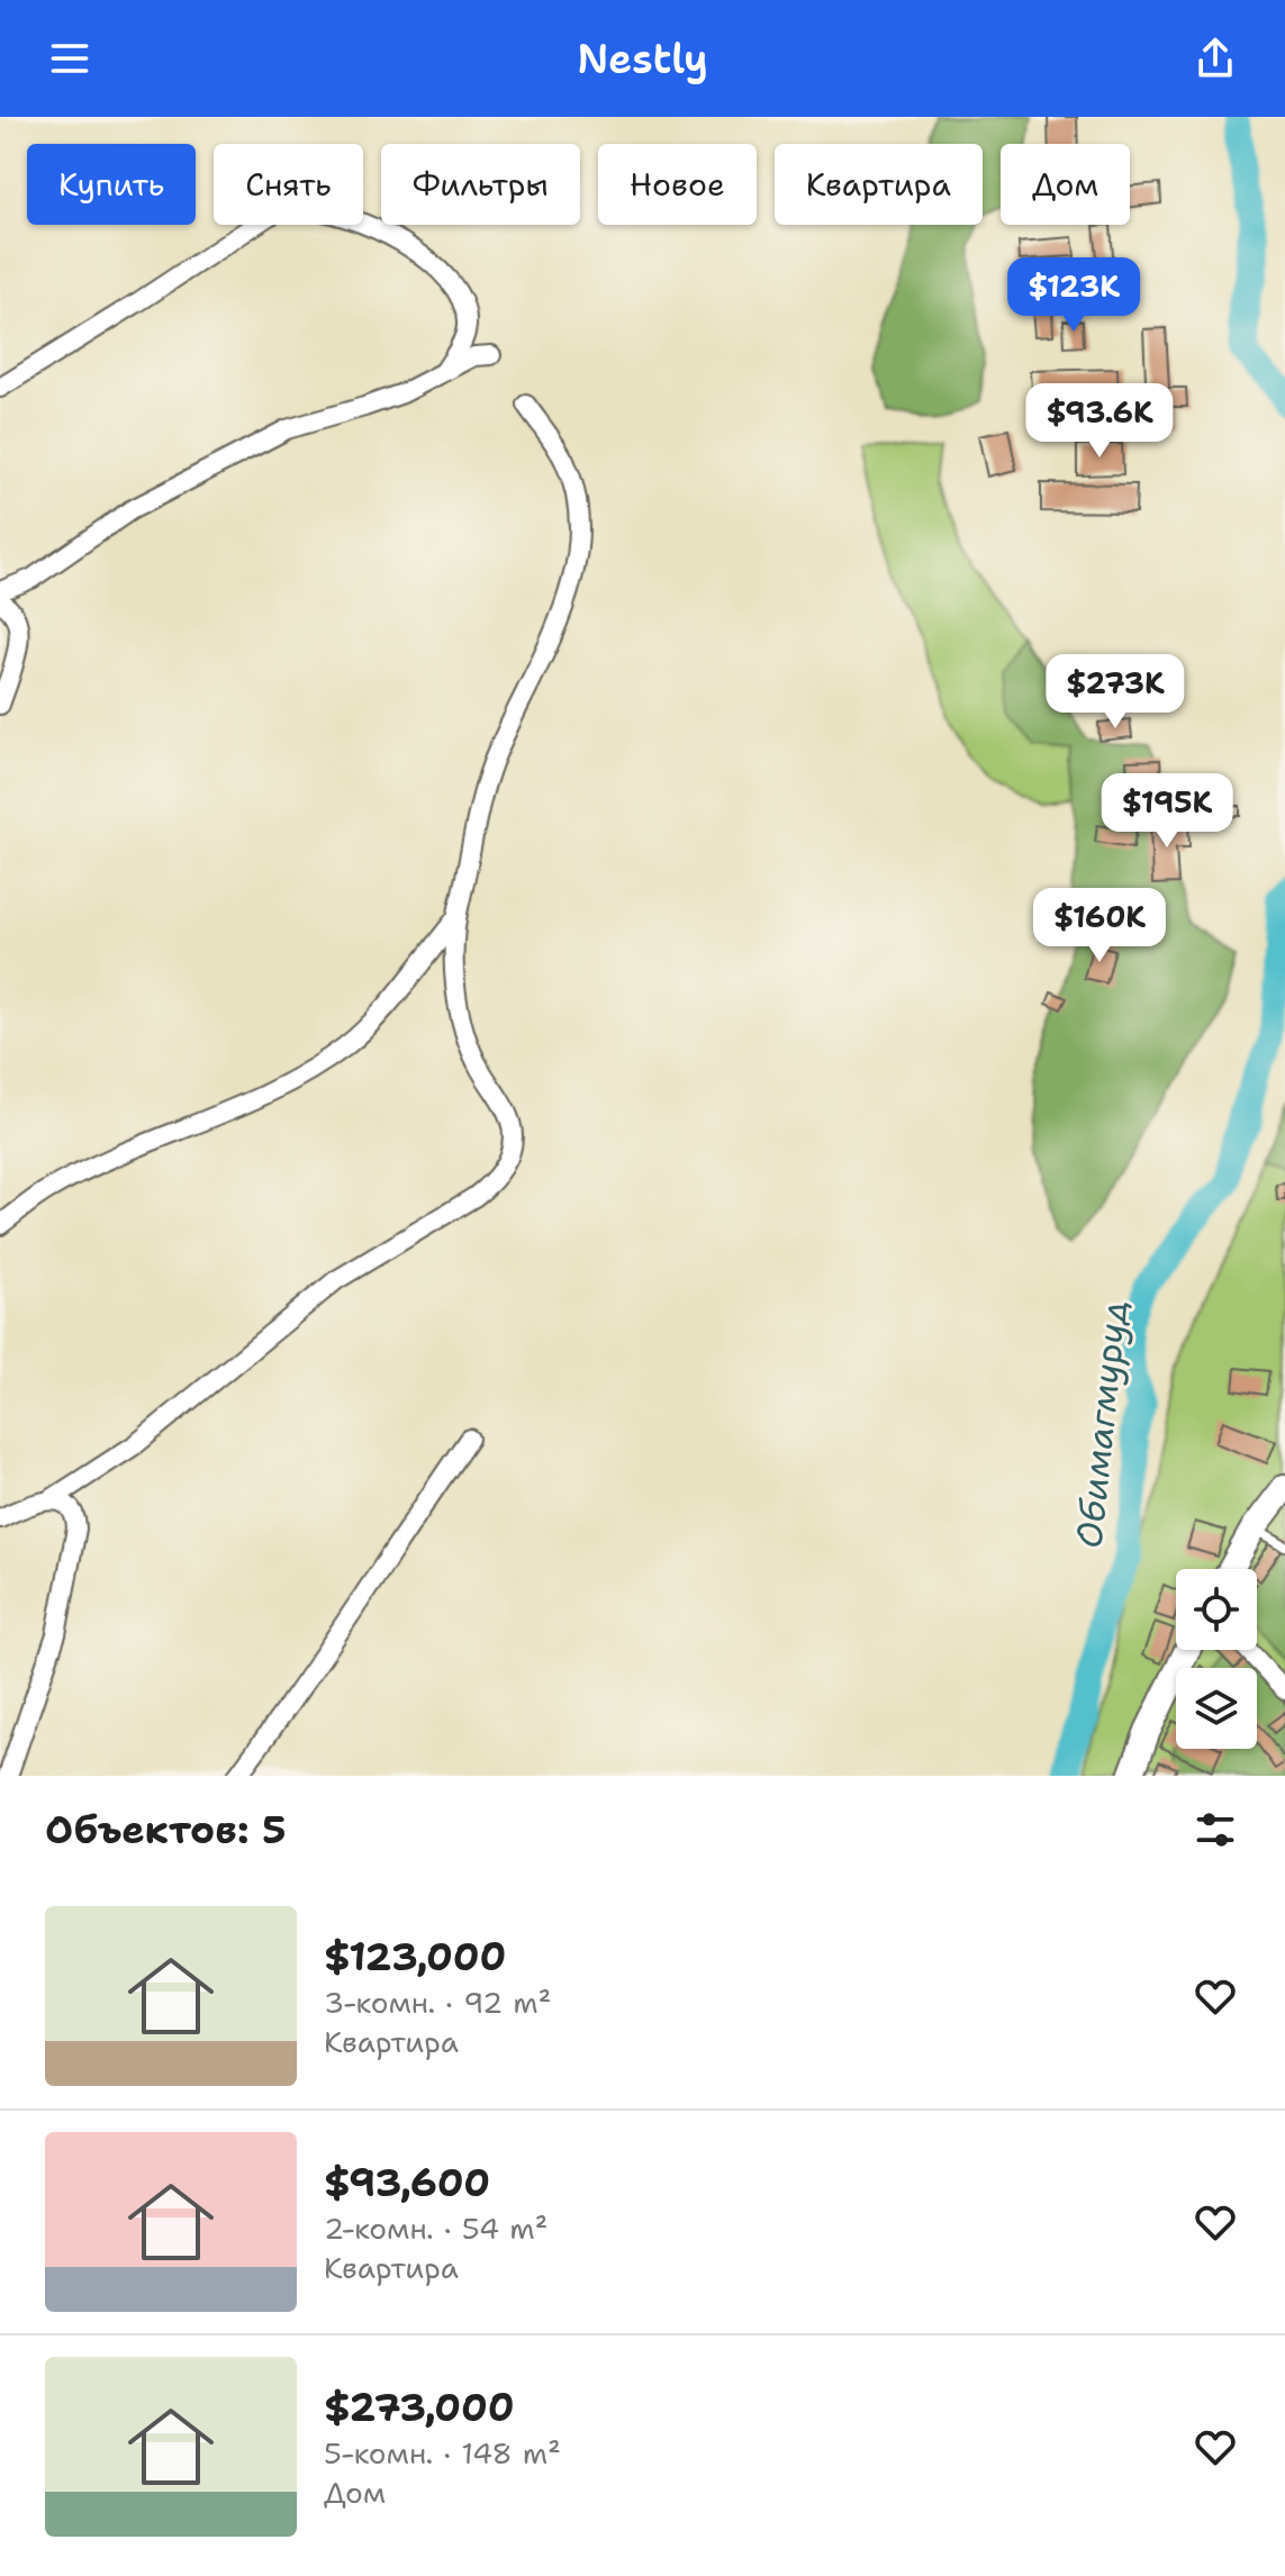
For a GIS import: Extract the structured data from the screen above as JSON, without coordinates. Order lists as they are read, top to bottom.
{
  "water": ["Обимагмуруд"],
  "page": {
    "header": "Nestly",
    "chip": [
      "Купить",
      "Снять",
      "Фильтры",
      "Новое",
      "Квартира",
      "Дом"
    ],
    "price": [
      "$123K",
      "$93.6K",
      "$273K",
      "$195K",
      "$160K"
    ],
    "heading": "Объектов: 5",
    "list": [
      {
        "name": "$123,000",
        "note": "3-комн. · 92 m² · Квартира"
      },
      {
        "name": "$93,600",
        "note": "2-комн. · 54 m² · Квартира"
      },
      {
        "name": "$273,000",
        "note": "5-комн. · 148 m² · Дом"
      }
    ]
  }
}
